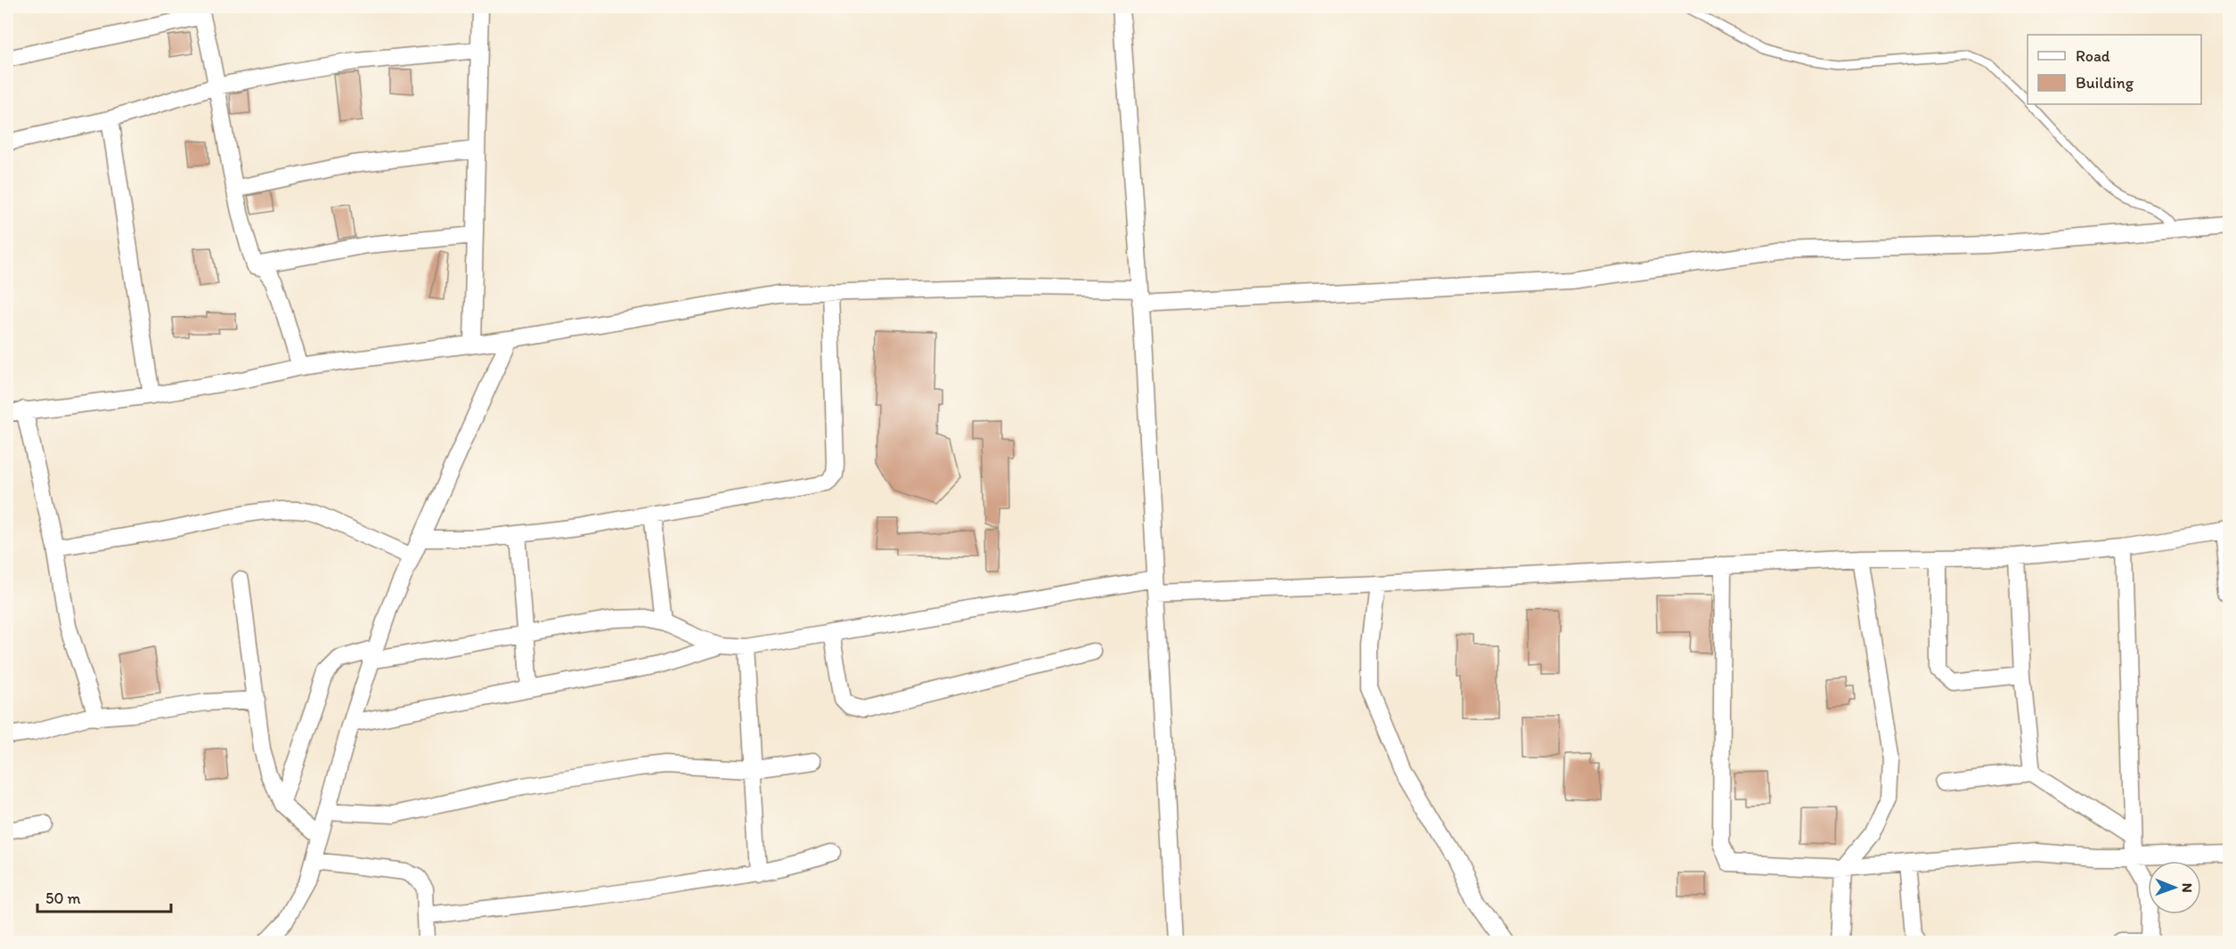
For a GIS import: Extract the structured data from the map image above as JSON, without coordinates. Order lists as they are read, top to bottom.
{
  "legend": ["Road", "Building"],
  "scale_bar": "50 m",
  "north": "right"
}
